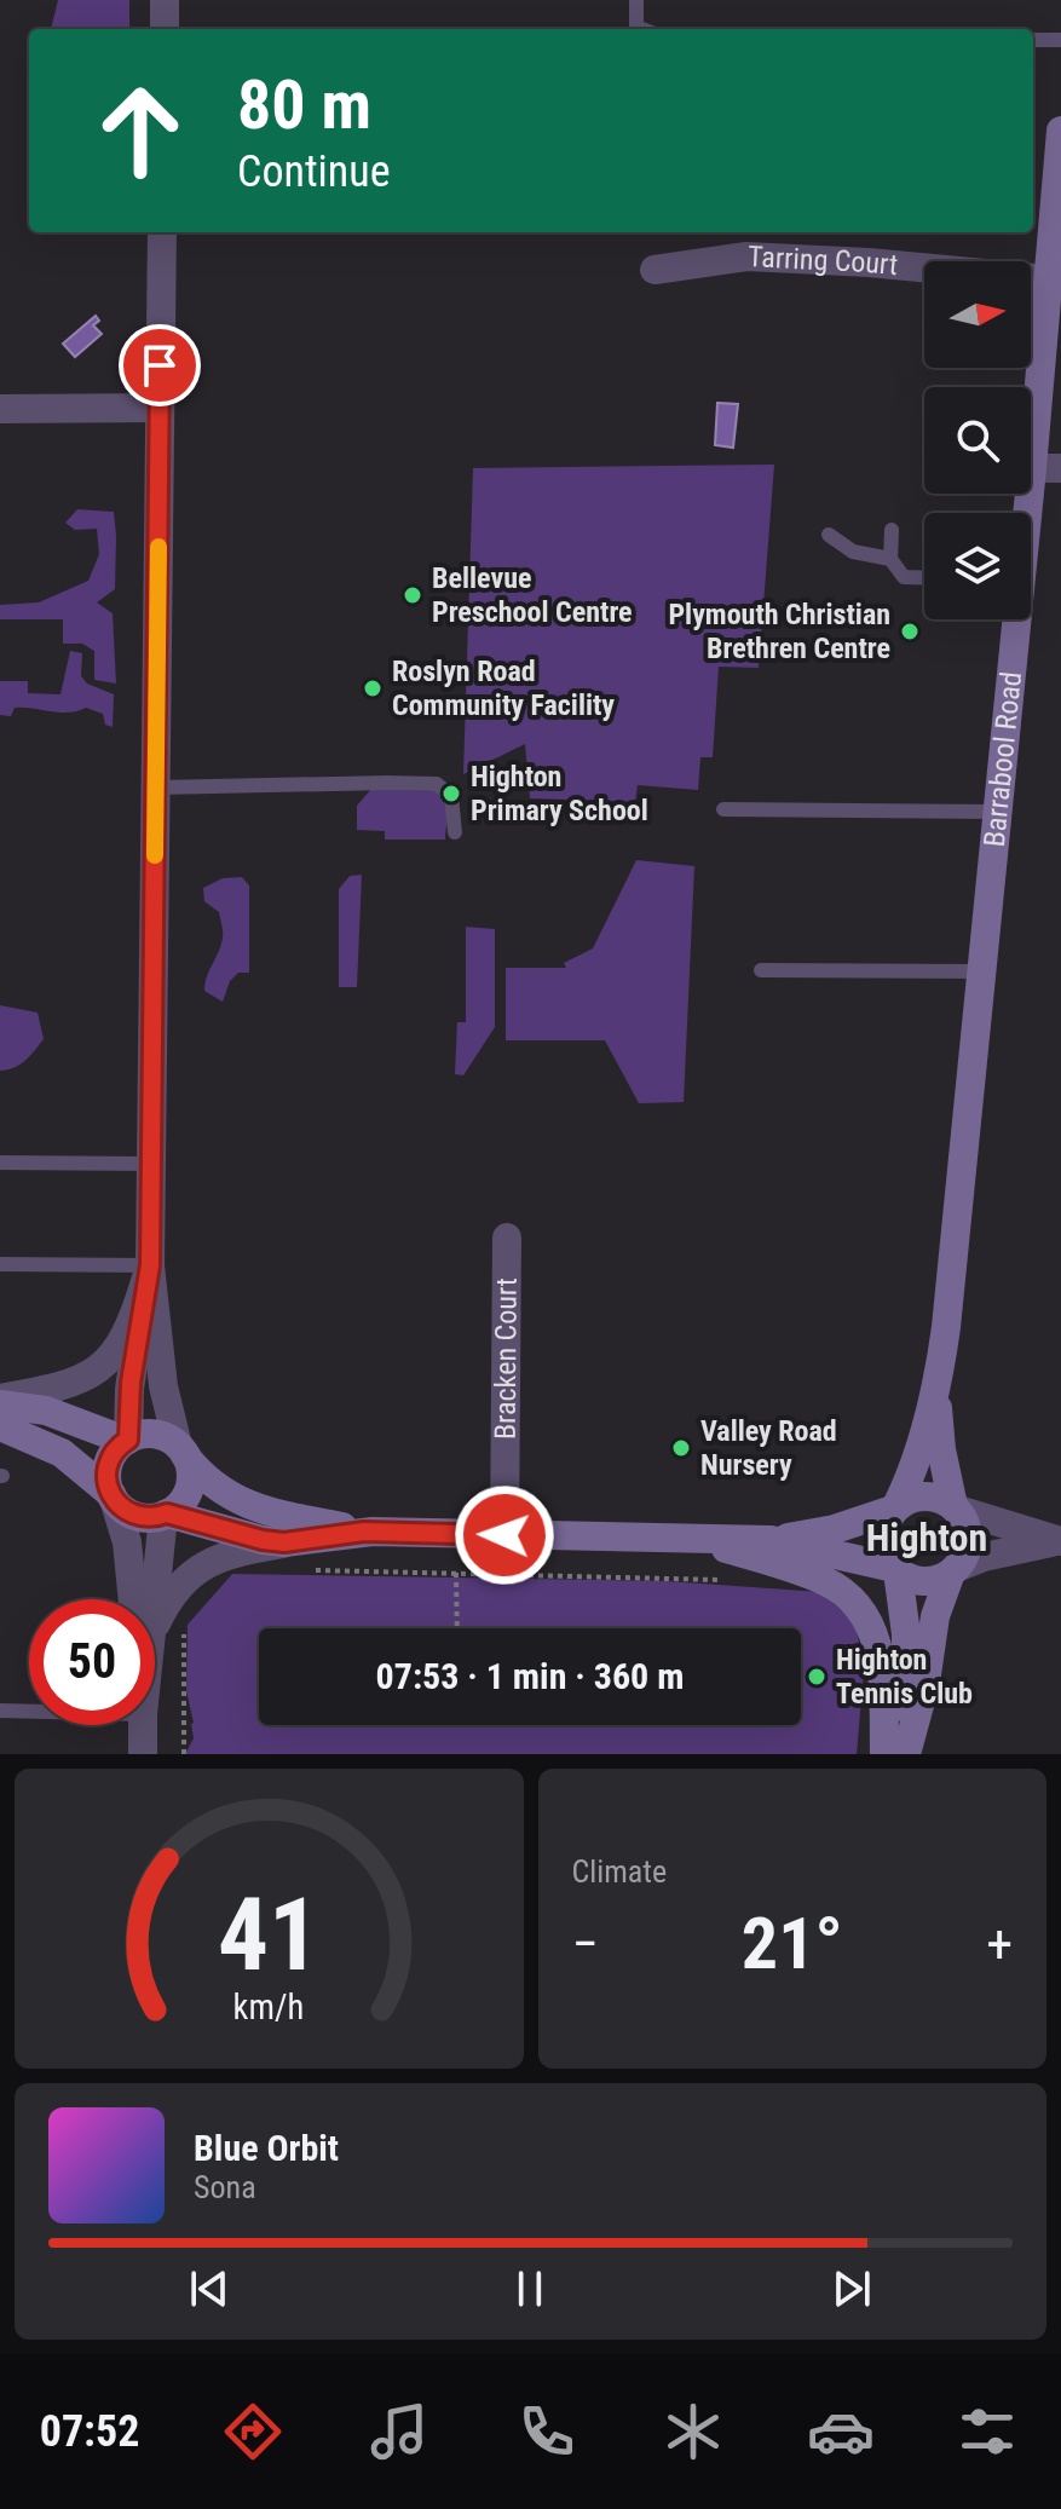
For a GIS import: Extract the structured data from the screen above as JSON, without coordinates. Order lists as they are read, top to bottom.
{
  "streets": {
    "main road": ["Barrabool Road"],
    "street": ["Tarring Court", "Bracken Court"]
  },
  "crossings": [
    ["Tarring Court", "Barrabool Road"]
  ],
  "districts": ["Highton"],
  "places": [
    "Bellevue Preschool Centre",
    "Plymouth Christian Brethren Centre",
    "Roslyn Road Community Facility",
    "Highton Primary School",
    "Valley Road Nursery",
    "Highton Tennis Club"
  ],
  "north": "right",
  "page": {
    "turn": ["80 m", "Continue"],
    "limit": "50",
    "trip": "07:53 · 1 min · 360 m",
    "tile": "Climate",
    "heat": ["−", "21°", "+"],
    "song": ["Blue Orbit", "Sona"],
    "tabs": "07:52",
    "gauge": ["41", "km/h"]
  }
}
